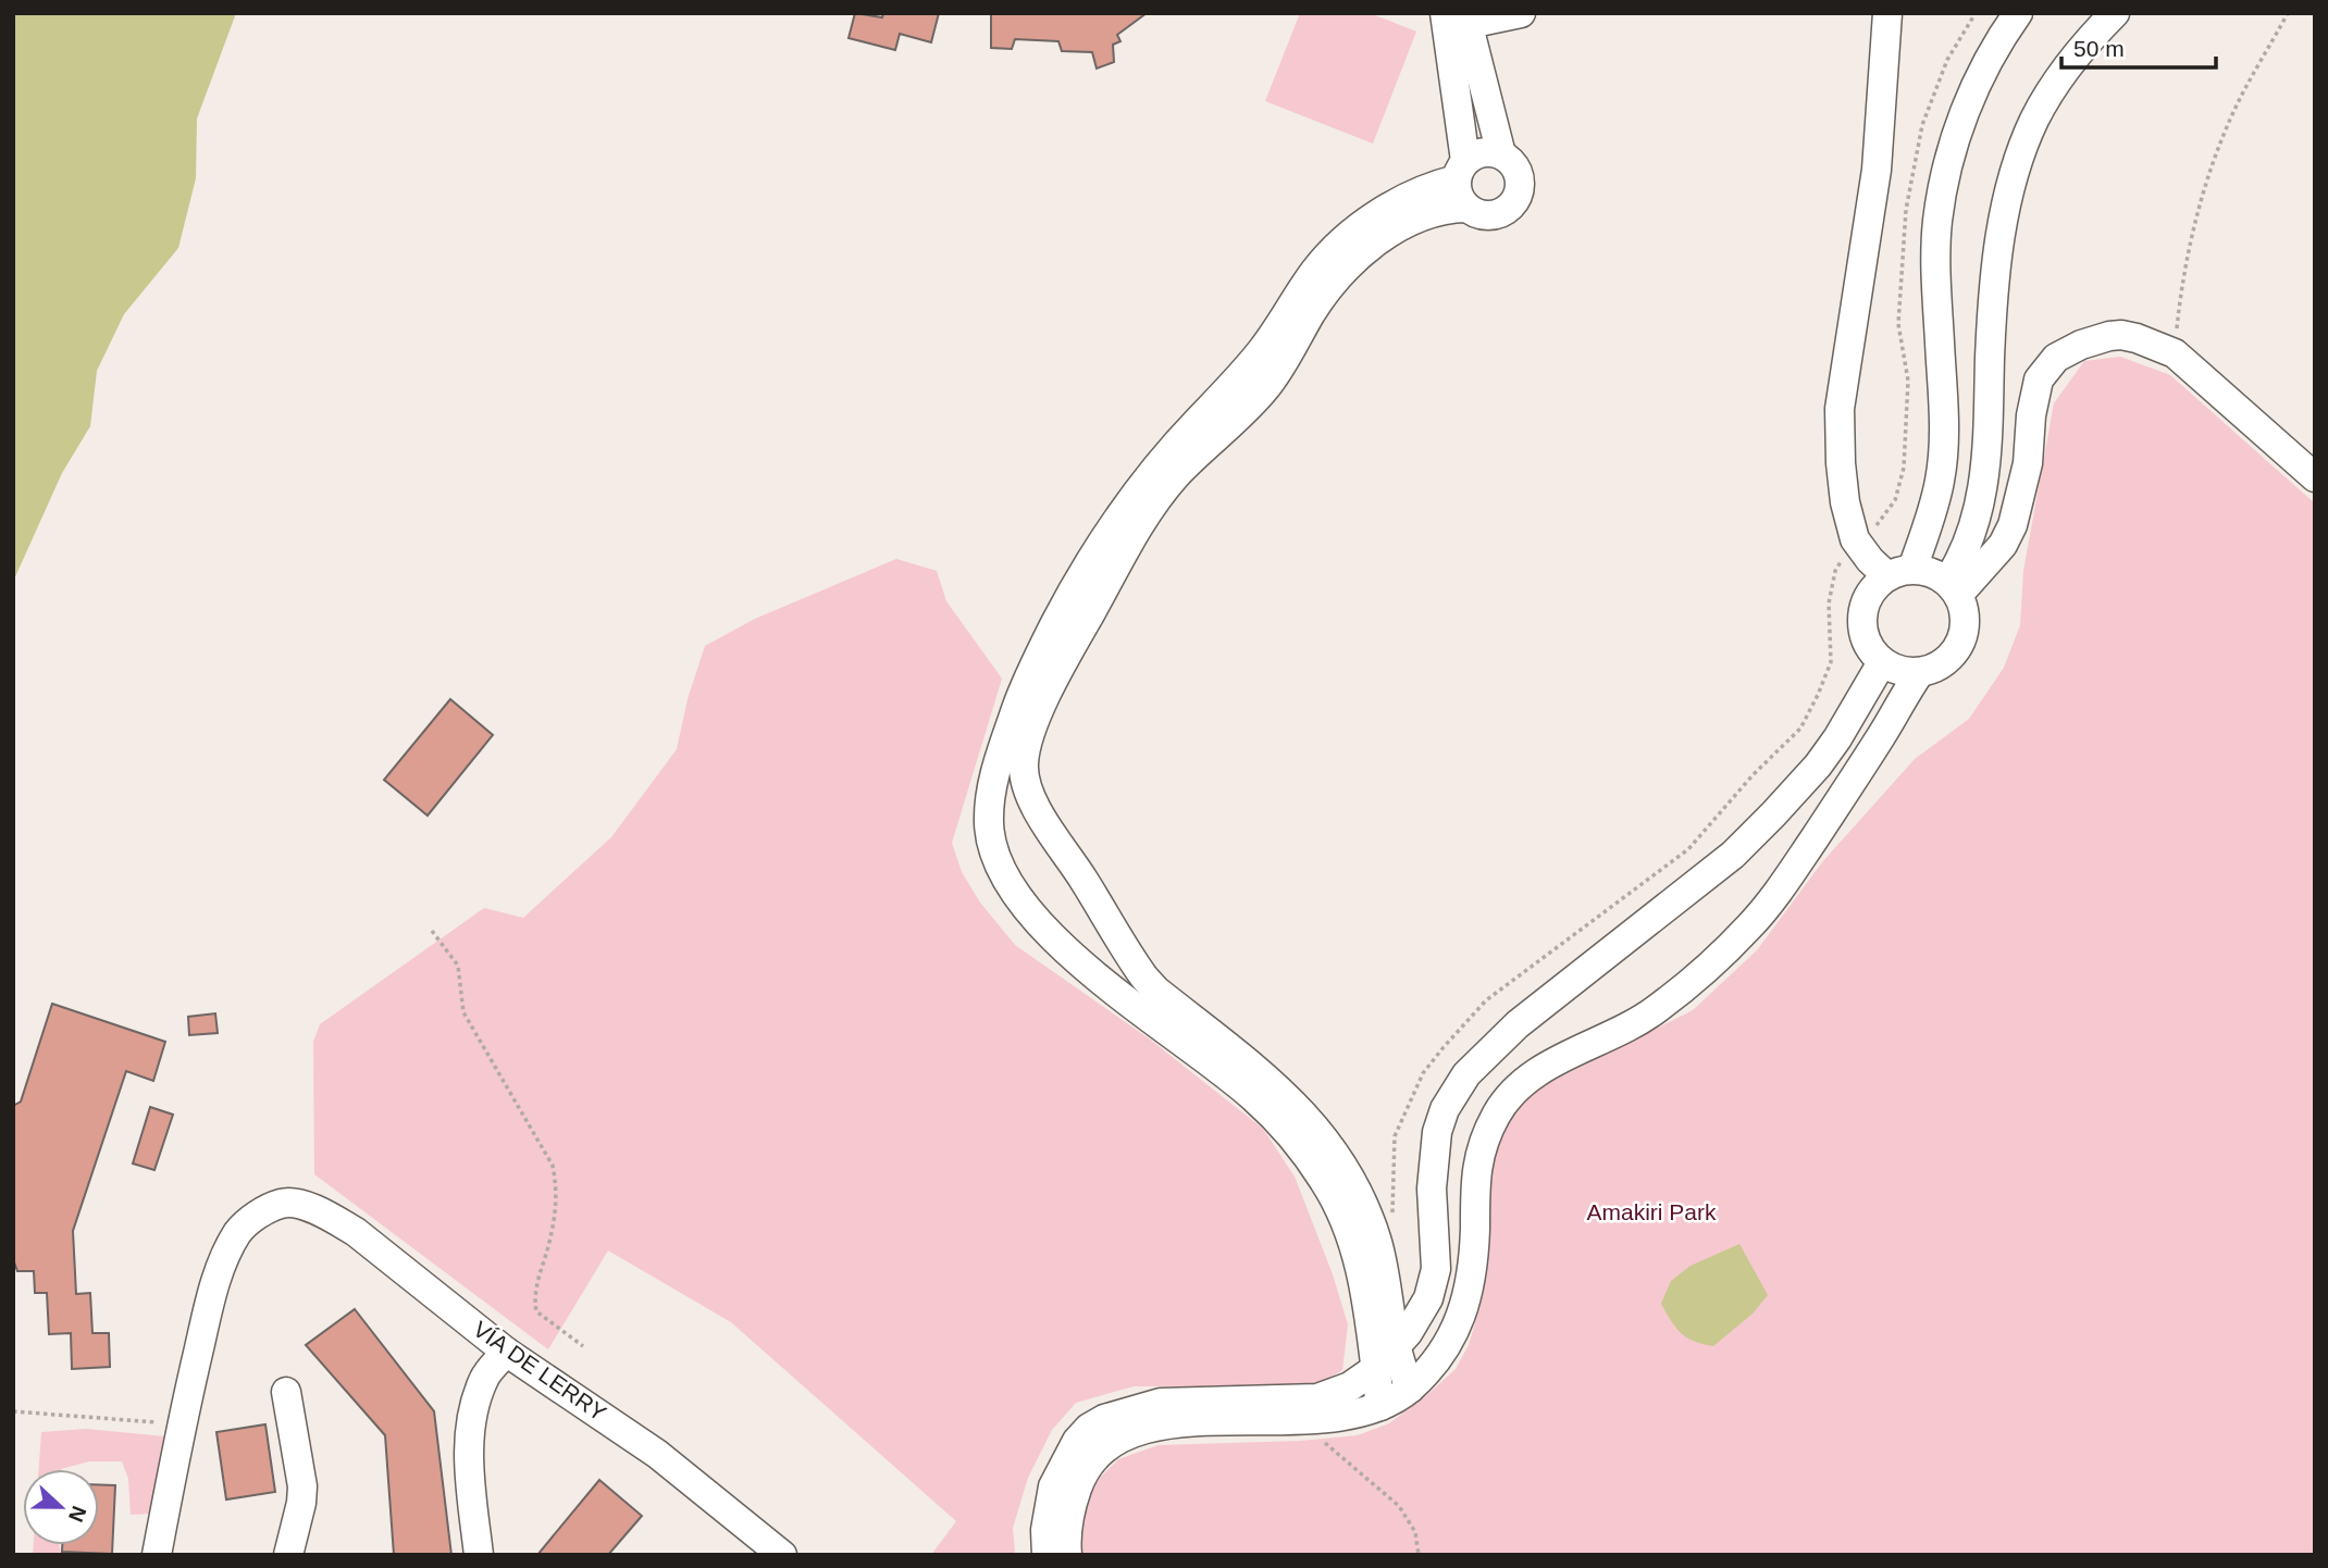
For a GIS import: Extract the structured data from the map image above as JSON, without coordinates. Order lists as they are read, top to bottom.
{
  "streets": {
    "street": ["VÍA DE LERRY"]
  },
  "parks": ["Amakiri Park"],
  "scale_bar": "50 m",
  "north": "right"
}
